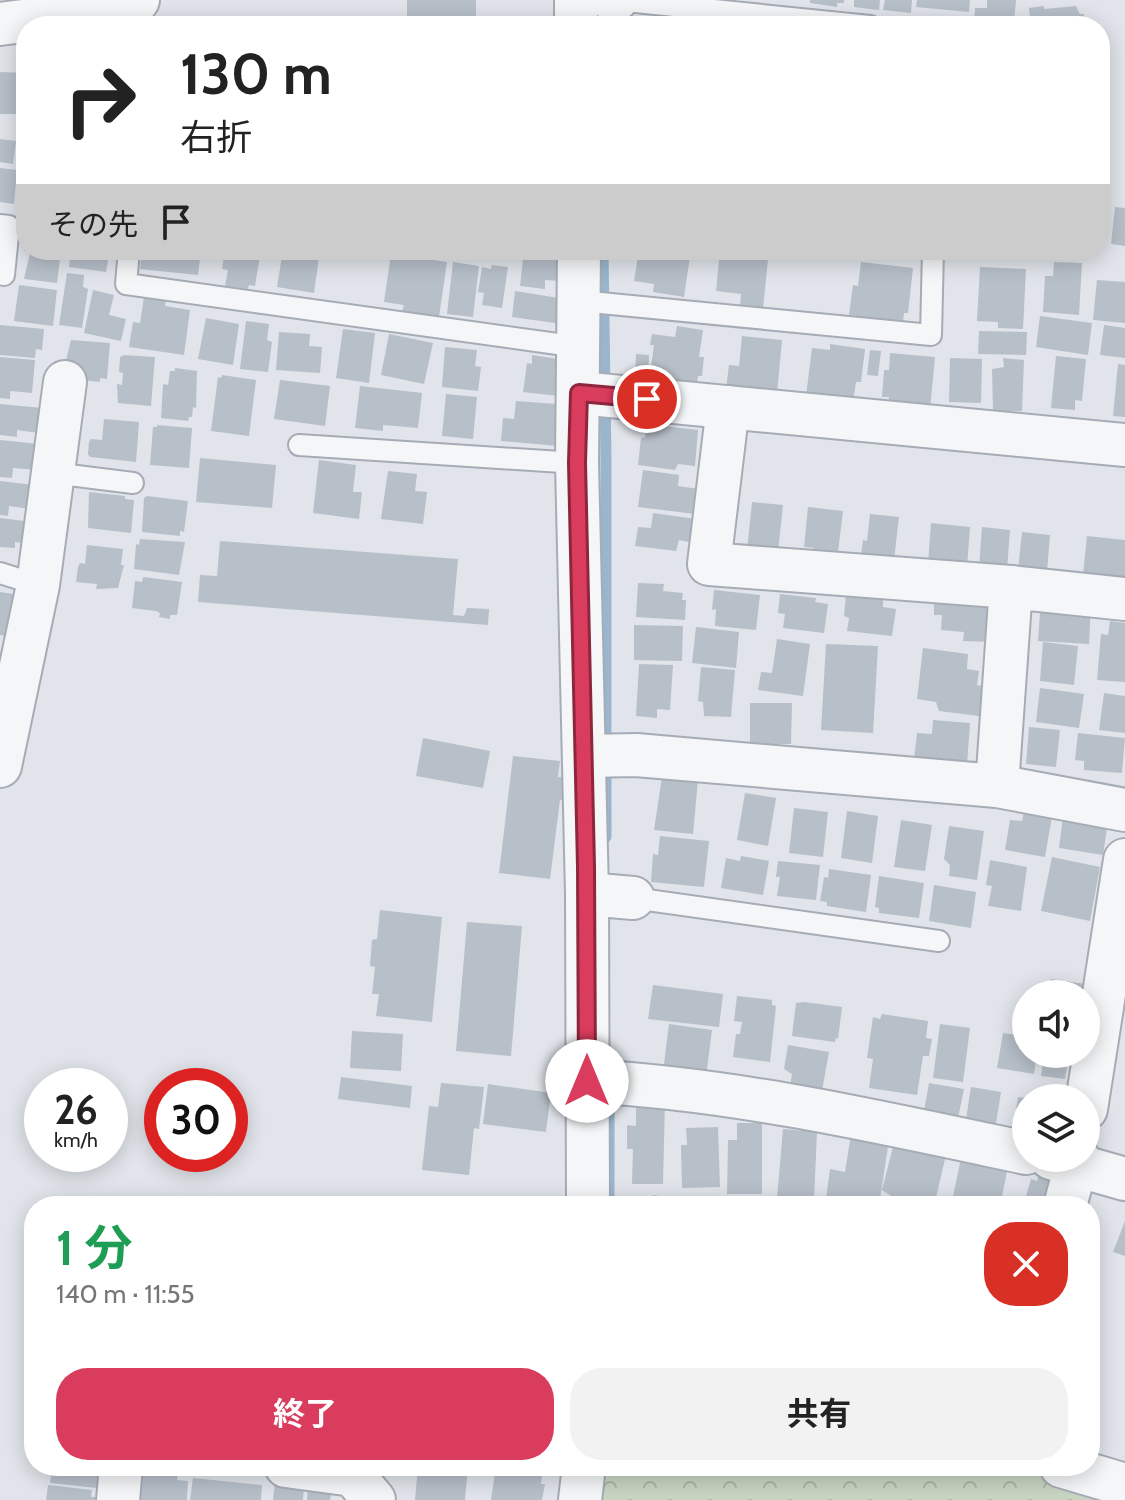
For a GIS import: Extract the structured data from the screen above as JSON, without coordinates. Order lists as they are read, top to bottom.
{
  "page": {
    "turn": ["130 m", "右折"],
    "then": "その先",
    "speed": "26 km/h",
    "limit": "30",
    "heading": ["1 分", "140 m · 11:55"],
    "buttons": ["終了", "共有"]
  }
}
